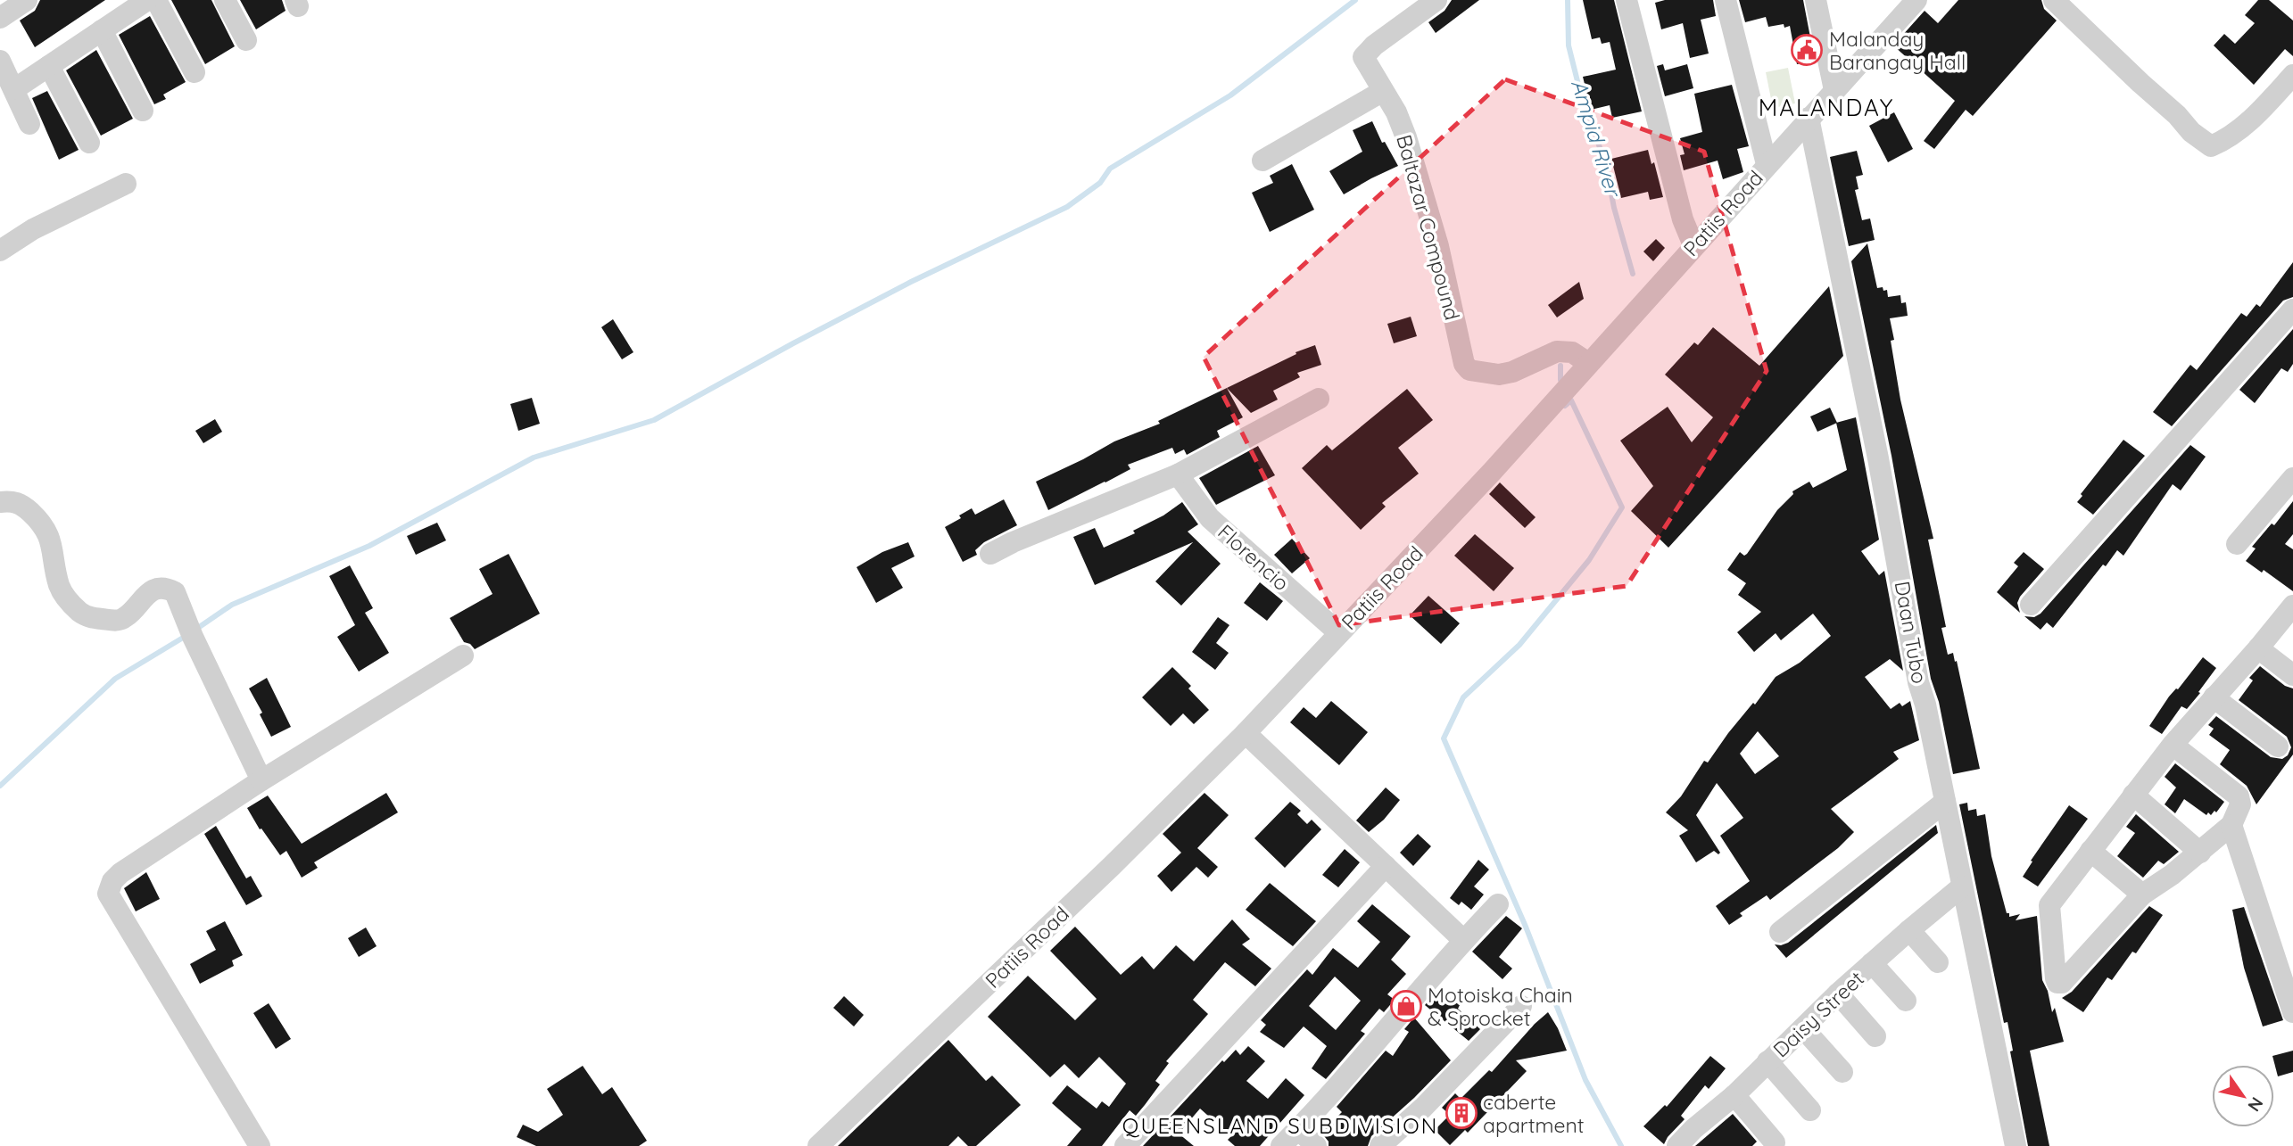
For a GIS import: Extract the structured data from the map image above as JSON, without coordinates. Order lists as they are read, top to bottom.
{
  "streets": {
    "street": [
      "Patiis Road",
      "Baltazar Compound",
      "Florencio",
      "Daan Tubo",
      "Daisy Street"
    ]
  },
  "crossings": [
    ["Patiis Road", "Baltazar Compound"],
    ["Patiis Road", "Florencio"],
    ["Patiis Road", "Daan Tubo"],
    ["Daan Tubo", "Daisy Street"]
  ],
  "districts": ["MALANDAY", "QUEENSLAND SUBDIVISION"],
  "water": ["Ampid River"],
  "places": {
    "public building": ["Malanday Barangay Hall"],
    "shop": ["Motoiska Chain & Sprocket"],
    "building": ["caberte apartment"]
  },
  "north": "bottom right"
}
